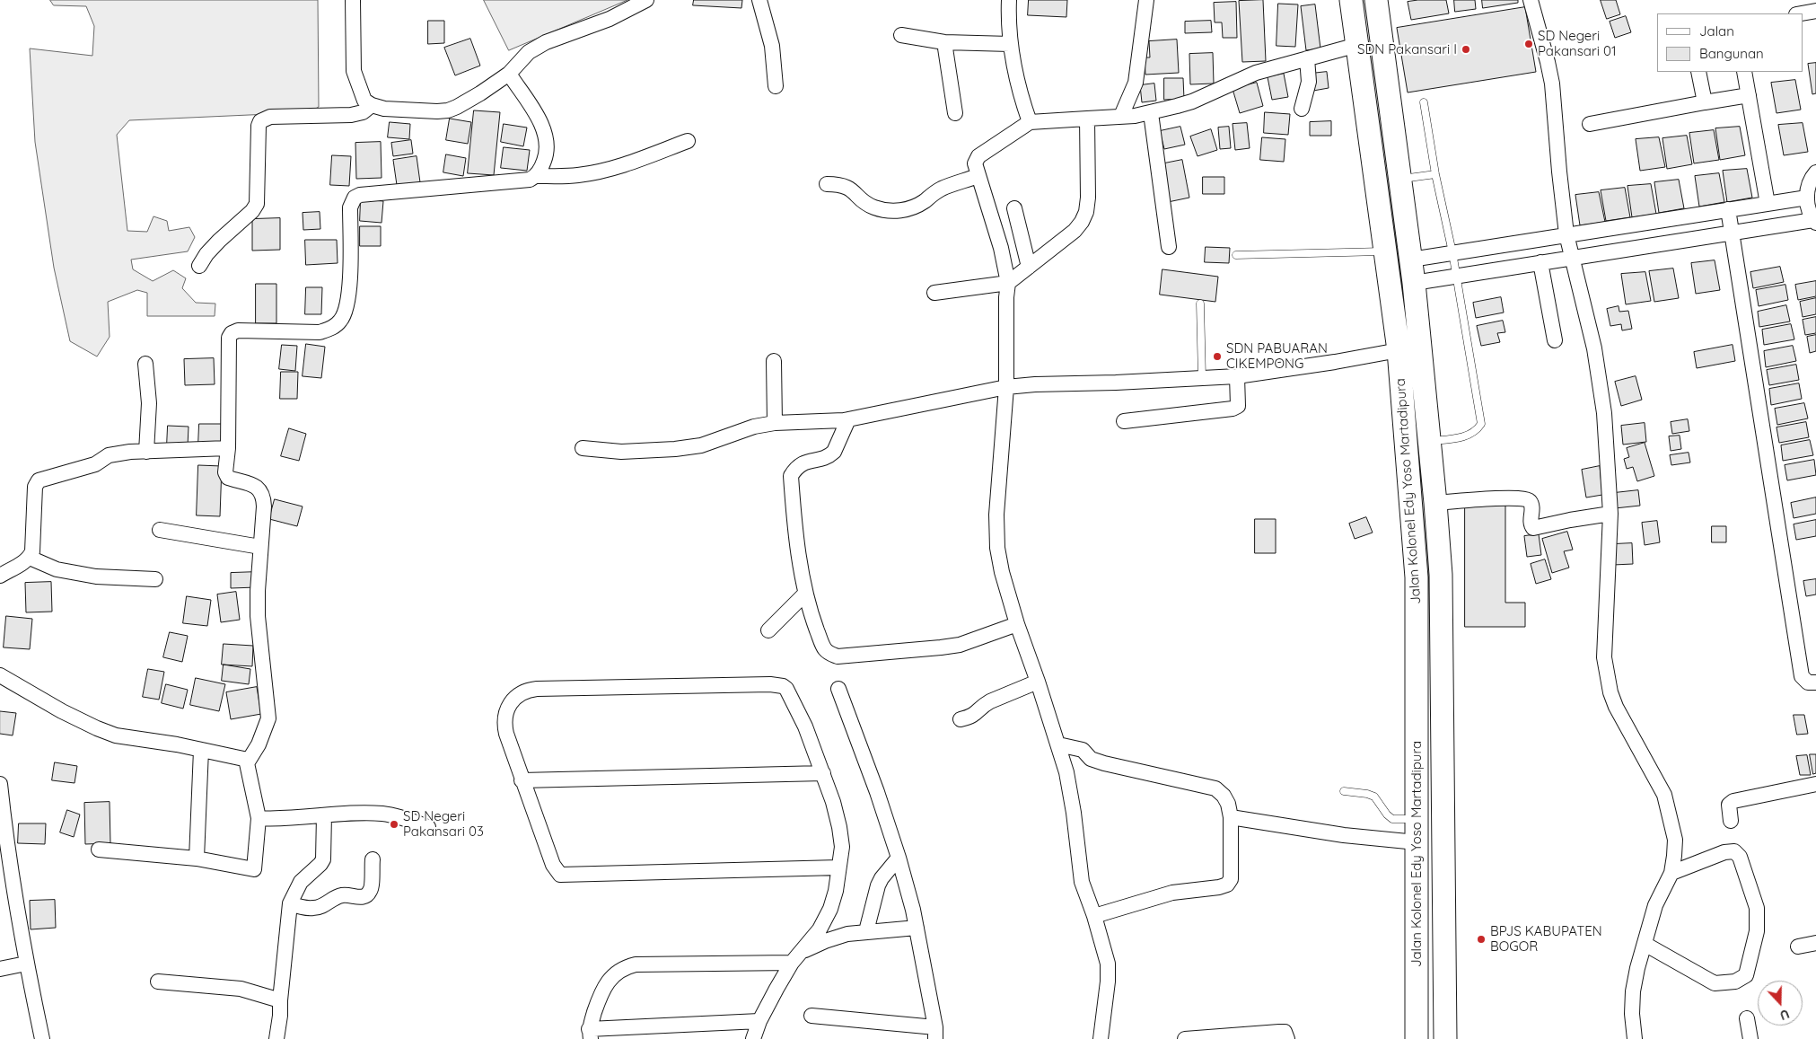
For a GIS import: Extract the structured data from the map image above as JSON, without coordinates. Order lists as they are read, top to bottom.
{
  "streets": {
    "main road": ["Jalan Kolonel Edy Yoso Martadipura"]
  },
  "places": [
    "SD Negeri Pakansari 01",
    "SDN Pakansari I",
    "SDN PABUARAN CIKEMPONG",
    "SD Negeri Pakansari 03",
    "BPJS KABUPATEN BOGOR"
  ],
  "legend": ["Jalan", "Bangunan"],
  "north": "bottom"
}
